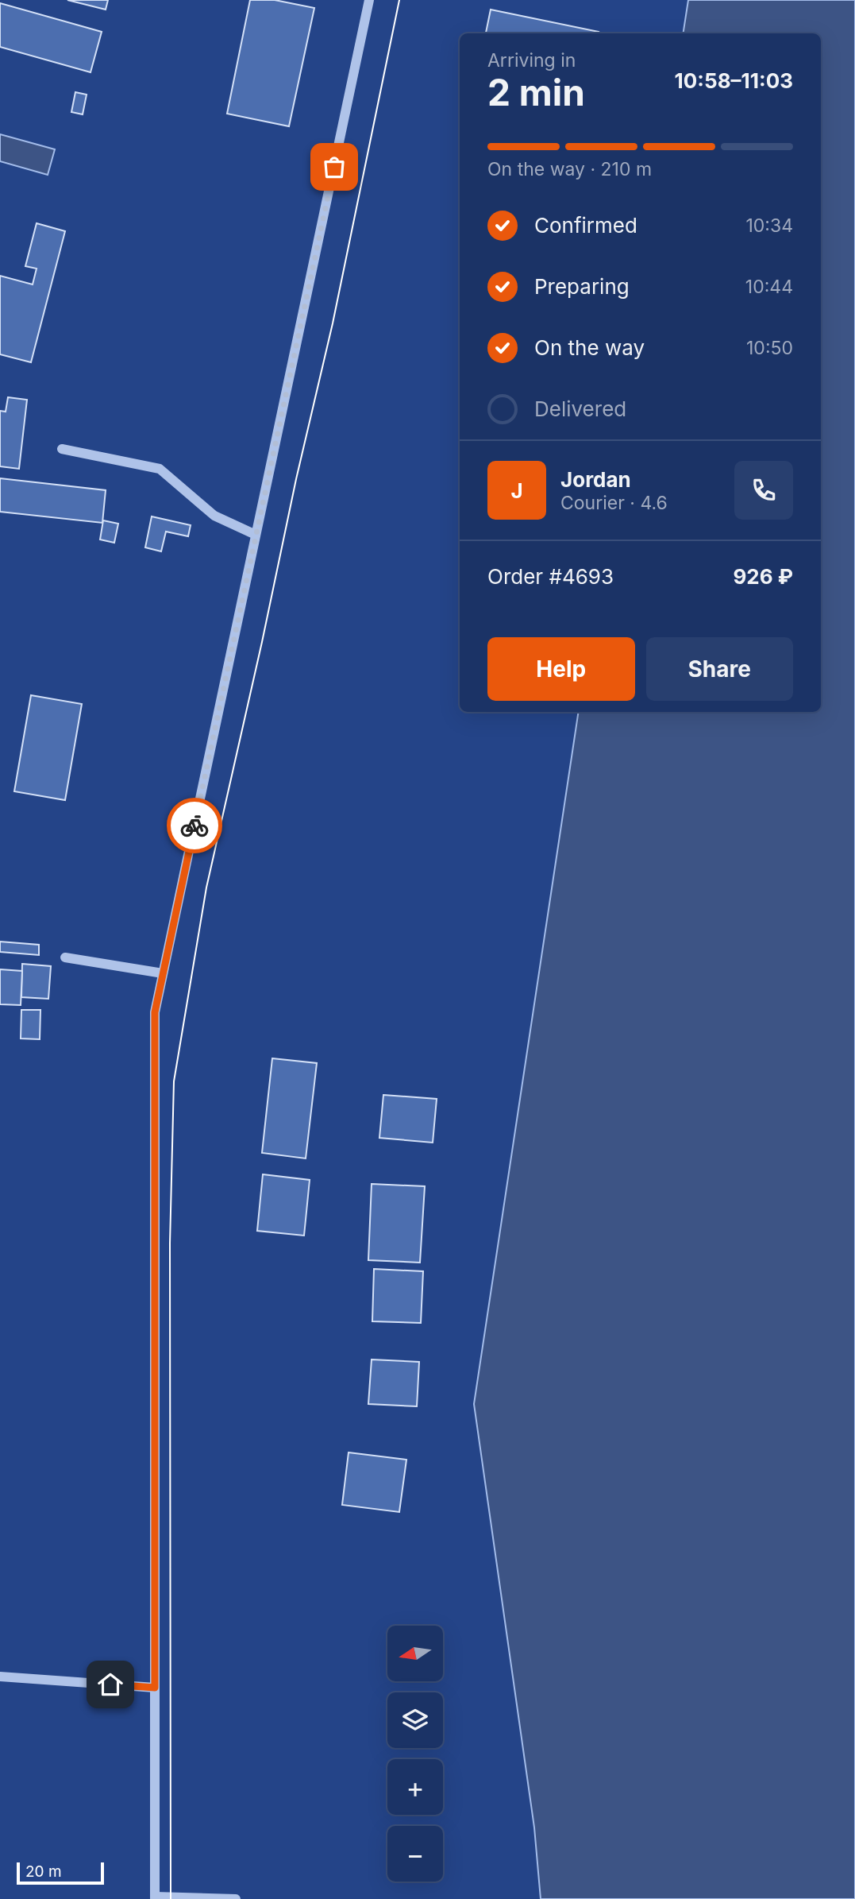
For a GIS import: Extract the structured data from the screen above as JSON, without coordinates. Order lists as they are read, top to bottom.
{
  "scale_bar": "20 m",
  "north": "left",
  "page": {
    "heading": ["2 min", "Arriving in", "10:58–11:03"],
    "panel": [
      "Jordan",
      "Courier · 4.6",
      "Order #4693",
      "926 ₽"
    ],
    "bar": "On the way · 210 m",
    "list": [
      ["Confirmed", "10:34"],
      ["Preparing", "10:44"],
      ["On the way", "10:50"],
      "Delivered"
    ],
    "round": "J",
    "buttons": ["Help", "Share"],
    "map_buttons": ["+", "−"],
    "scale": "20 m"
  }
}
